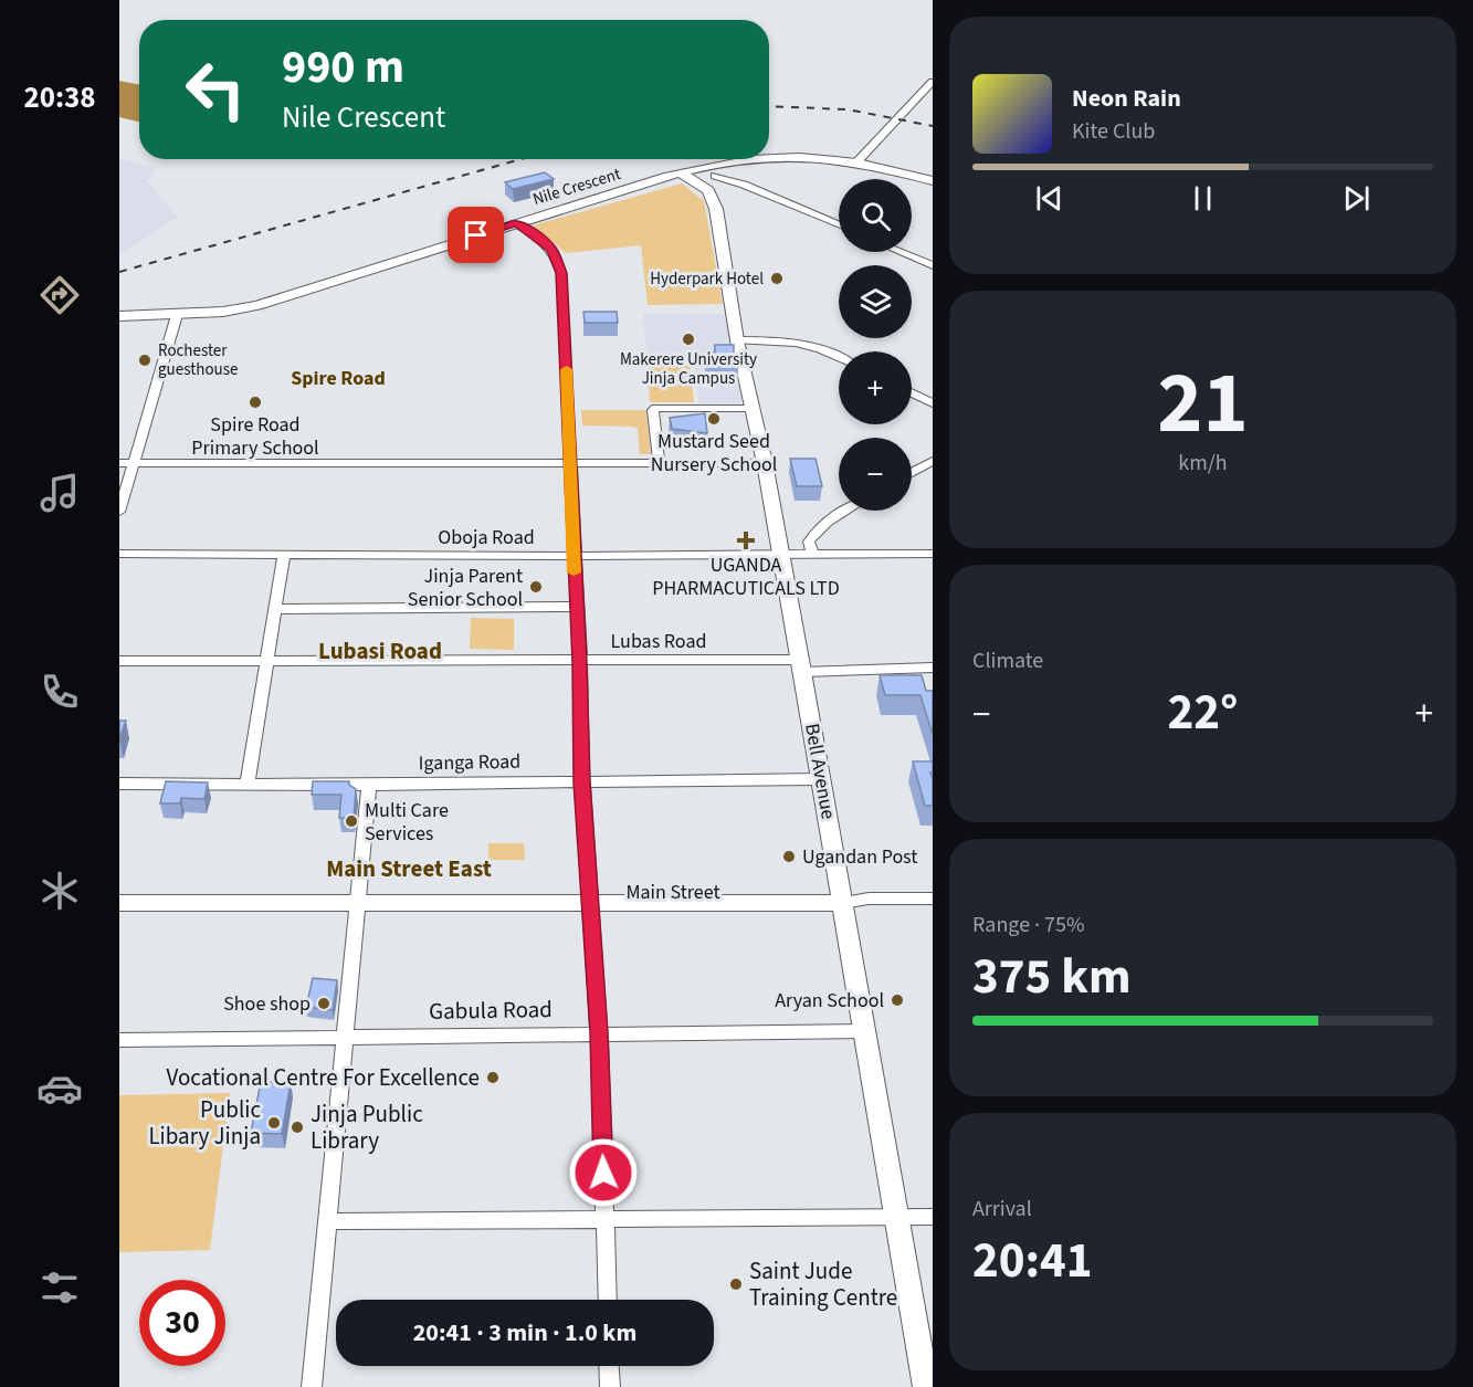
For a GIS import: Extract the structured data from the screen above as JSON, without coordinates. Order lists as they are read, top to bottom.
{
  "streets": {
    "street": [
      "Nile Crescent",
      "Oboja Road",
      "Lubas Road",
      "Iganga Road",
      "Bell Avenue",
      "Main Street",
      "Gabula Road"
    ]
  },
  "crossings": [
    ["Nile Crescent", "Bell Avenue"],
    ["Oboja Road", "Bell Avenue"],
    ["Lubas Road", "Bell Avenue"],
    ["Iganga Road", "Bell Avenue"],
    ["Bell Avenue", "Main Street"],
    ["Bell Avenue", "Gabula Road"]
  ],
  "districts": ["Spire Road", "Lubasi Road", "Main Street East"],
  "places": {
    "other": [
      "Hyderpark Hotel",
      "Makerere University Jinja Campus",
      "Rochester guesthouse",
      "Spire Road Primary School",
      "Mustard Seed Nursery School",
      "Jinja Parent Senior School",
      "Multi Care Services",
      "Ugandan Post",
      "Aryan School",
      "Shoe shop",
      "Vocational Centre For Excellence",
      "Public Libary Jinja",
      "Jinja Public Library",
      "Saint Jude Training Centre"
    ],
    "health": ["UGANDA PHARMACUTICALS LTD"]
  },
  "page": {
    "tabs": "20:38",
    "turn": ["990 m", "Nile Crescent"],
    "song": ["Neon Rain", "Kite Club"],
    "map_buttons": ["+", "−"],
    "tile": [
      ["21", "km/h"],
      "Climate",
      ["Range · 75%", "375 km"],
      ["Arrival", "20:41"]
    ],
    "heat": ["−", "22°", "+"],
    "limit": "30",
    "trip": "20:41 · 3 min · 1.0 km"
  }
}
